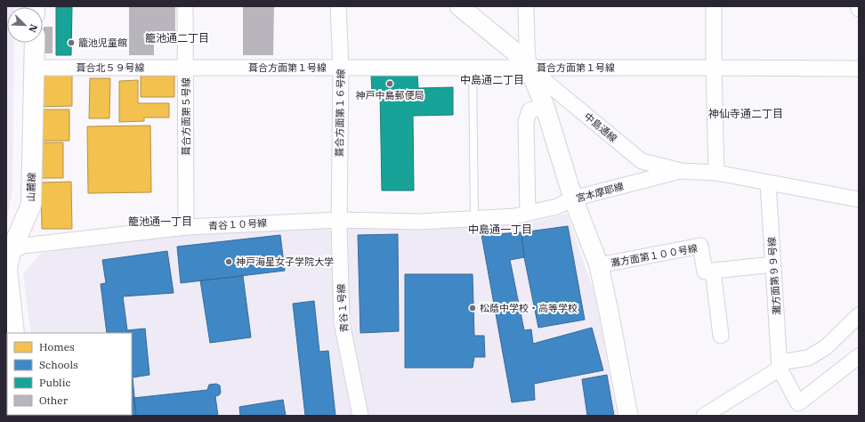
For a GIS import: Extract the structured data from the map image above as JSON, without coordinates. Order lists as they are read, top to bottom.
{
  "streets": {
    "main road": ["山麓線"],
    "street": [
      "葺合北５９号線",
      "葺合方面第１号線",
      "葺合方面第１６号線",
      "葺合方面第５号線",
      "中島通線",
      "宮本摩耶線",
      "青谷１０号線",
      "灘方面第１００号線",
      "灘方面第９９号線",
      "青谷１号線"
    ]
  },
  "crossings": [
    ["葺合北５９号線", "葺合方面第１号線"],
    ["葺合北５９号線", "葺合方面第５号線"],
    ["葺合北５９号線", "山麓線"],
    ["葺合方面第１号線", "葺合方面第１６号線"],
    ["葺合方面第１号線", "葺合方面第５号線"],
    ["葺合方面第１号線", "中島通線"],
    ["葺合方面第１６号線", "宮本摩耶線"],
    ["葺合方面第１６号線", "青谷１０号線"],
    ["葺合方面第１６号線", "青谷１号線"],
    ["葺合方面第５号線", "青谷１０号線"],
    ["中島通線", "宮本摩耶線"],
    ["山麓線", "青谷１０号線"],
    ["宮本摩耶線", "青谷１０号線"],
    ["宮本摩耶線", "灘方面第９９号線"],
    ["宮本摩耶線", "青谷１号線"],
    ["青谷１０号線", "青谷１号線"]
  ],
  "districts": [
    "籠池通二丁目",
    "中島通二丁目",
    "神仙寺通二丁目",
    "籠池通一丁目",
    "中島通一丁目"
  ],
  "places": [
    "籠池児童館",
    "神戸中島郵便局",
    "神戸海星女子学院大学",
    "松蔭中学校・高等学校"
  ],
  "legend": [
    "Homes",
    "Schools",
    "Public",
    "Other"
  ],
  "north": "bottom right"
}
